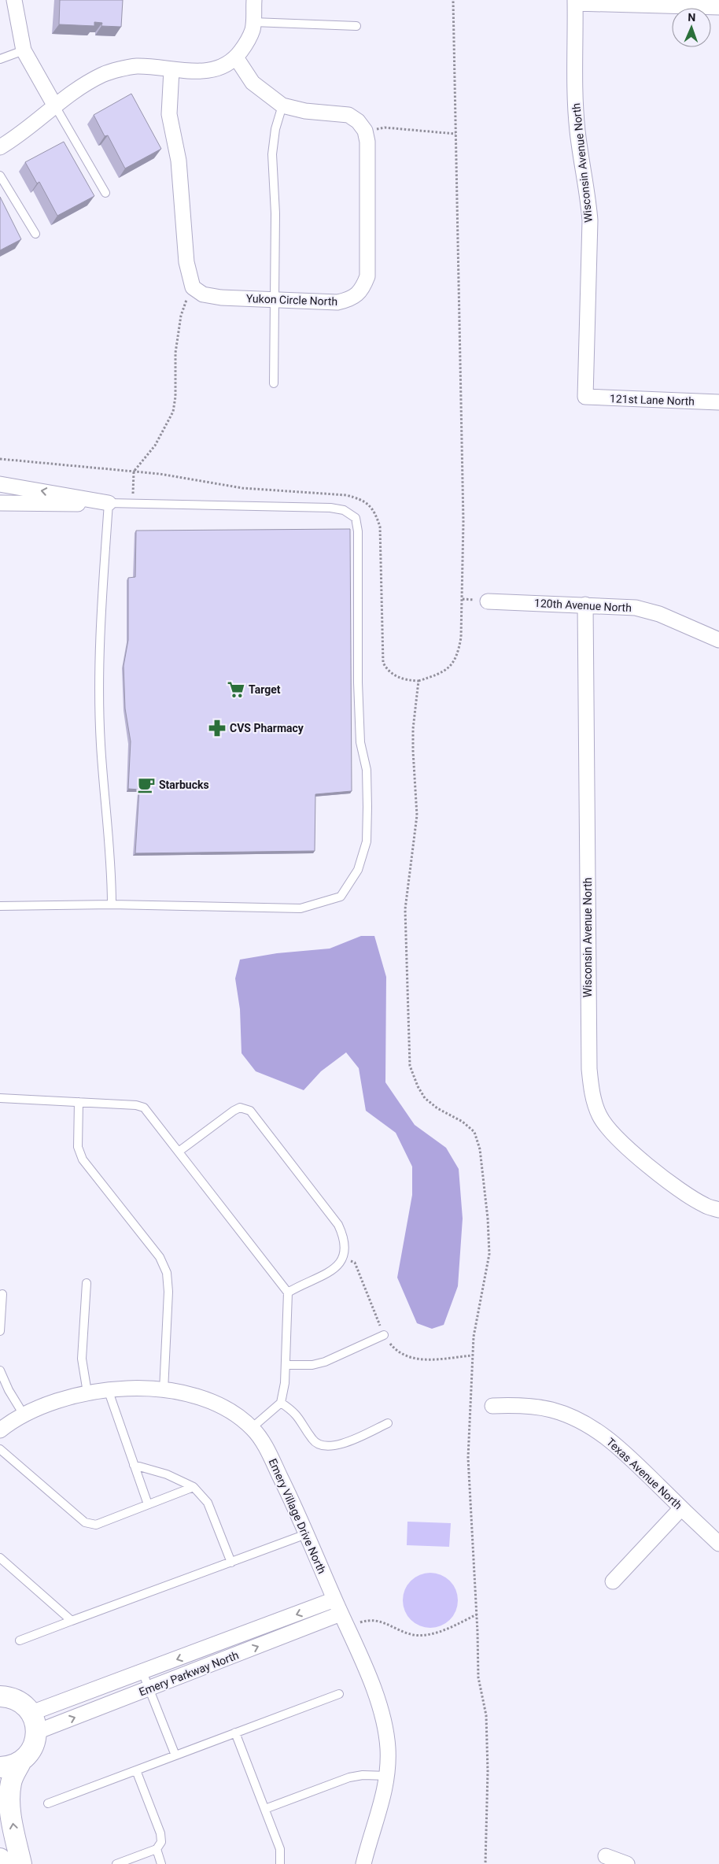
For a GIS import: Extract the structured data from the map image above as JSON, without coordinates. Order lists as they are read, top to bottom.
{
  "streets": {
    "street": [
      "Wisconsin Avenue North",
      "Yukon Circle North",
      "121st Lane North",
      "120th Avenue North",
      "Texas Avenue North",
      "Emery Village Drive North",
      "Emery Parkway North"
    ]
  },
  "crossings": [
    ["Wisconsin Avenue North", "121st Lane North"],
    ["Wisconsin Avenue North", "120th Avenue North"],
    ["Emery Village Drive North", "Emery Parkway North"]
  ],
  "places": {
    "supermarket": ["Target"],
    "pharmacy": ["CVS Pharmacy"],
    "cafe": ["Starbucks"]
  },
  "north": "top"
}
